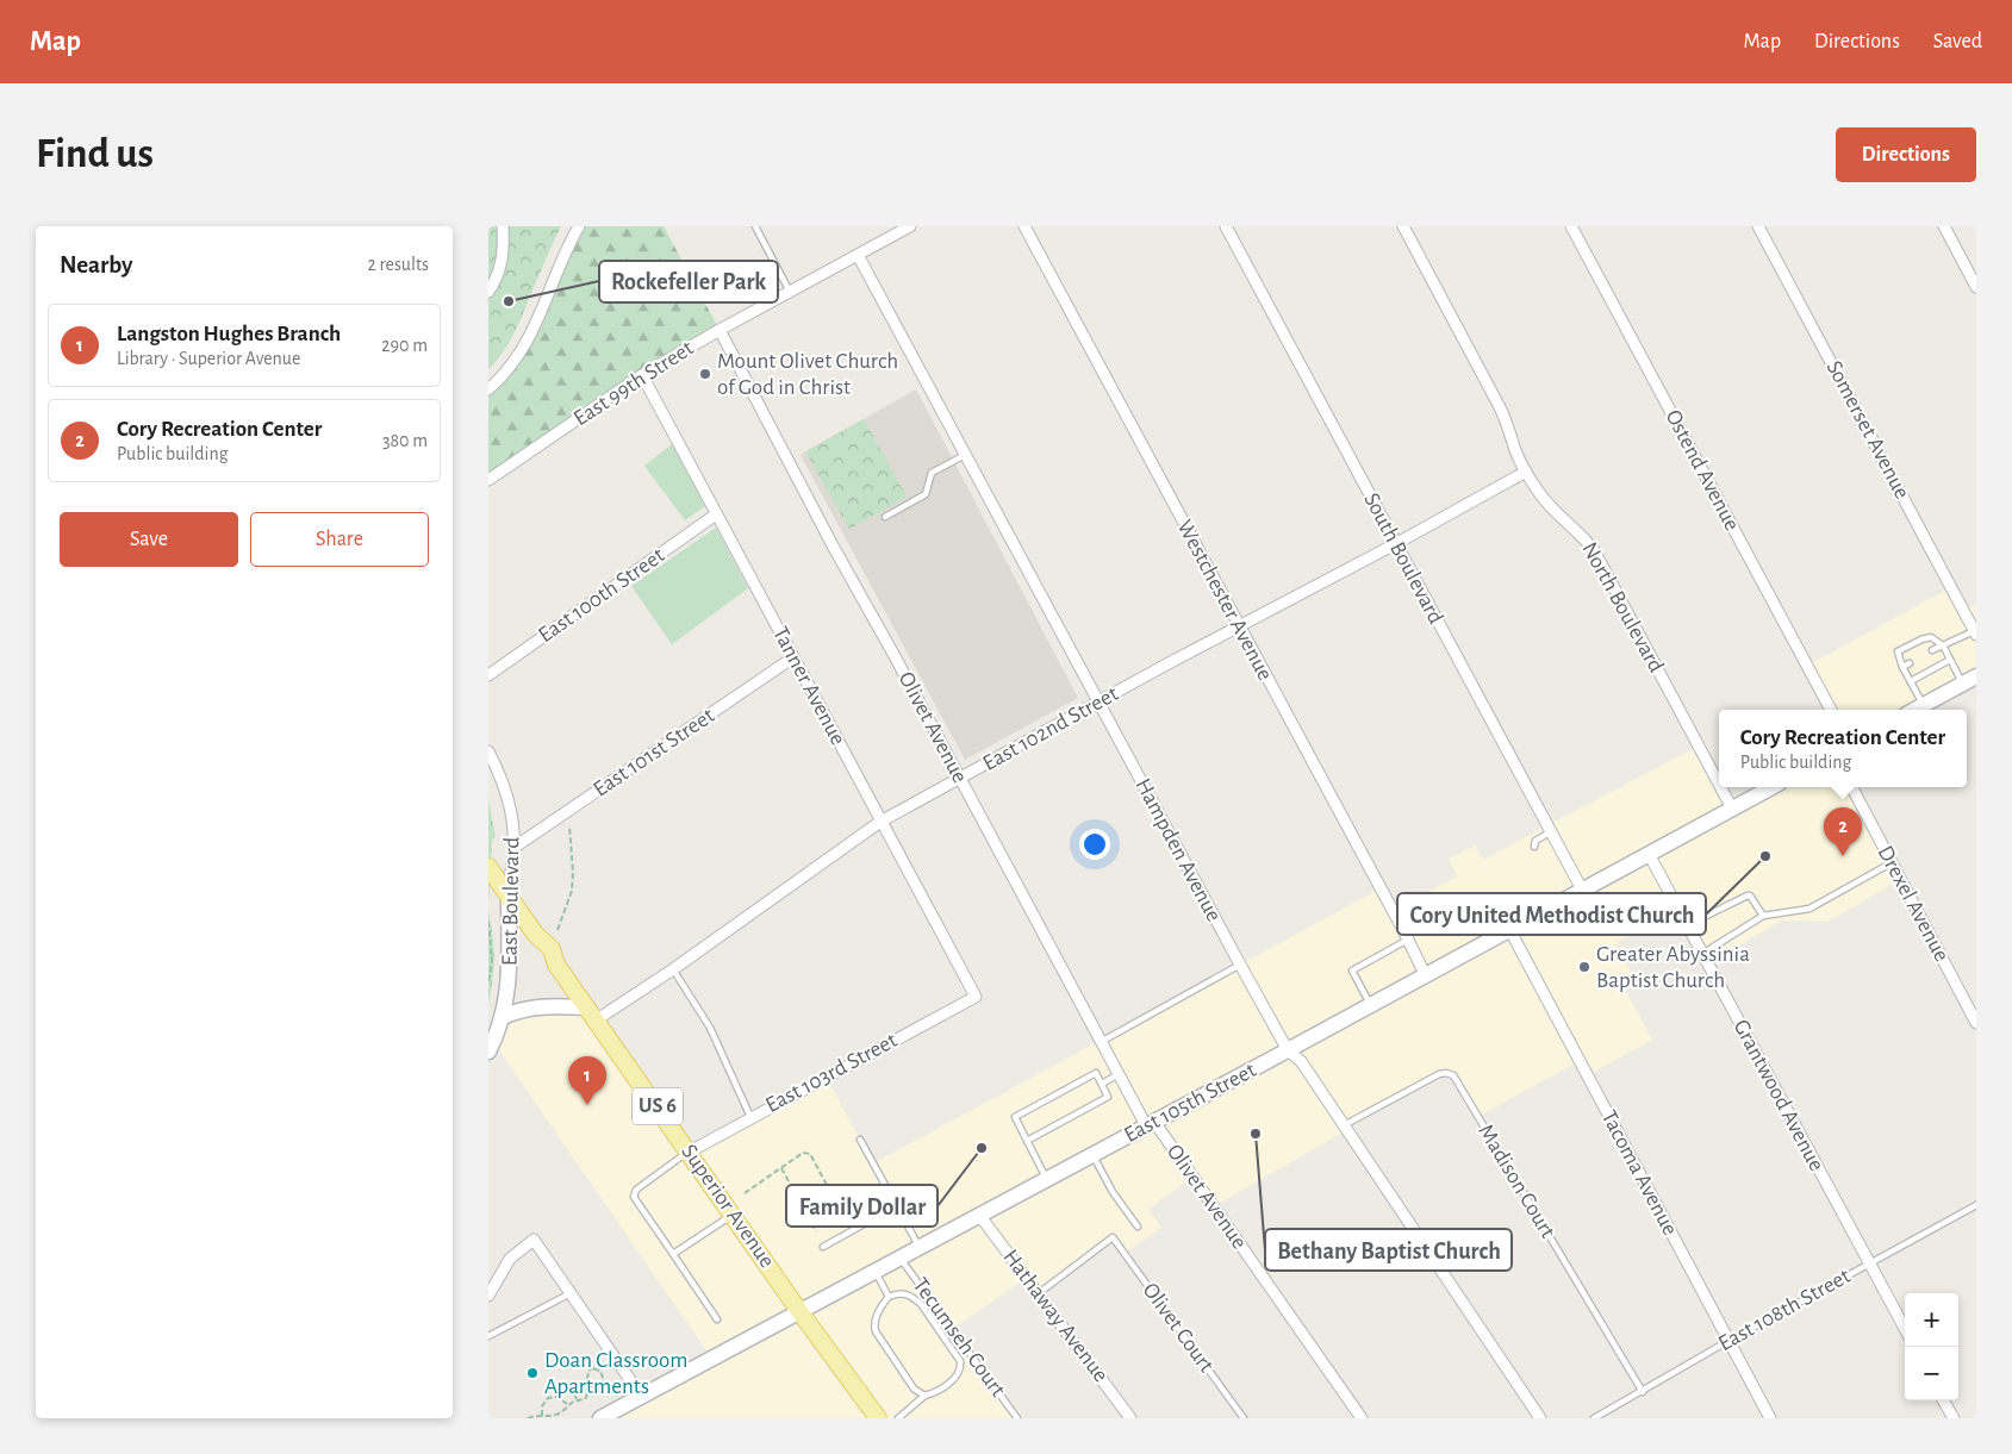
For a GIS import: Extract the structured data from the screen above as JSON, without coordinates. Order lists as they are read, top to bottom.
{
  "streets": {
    "main road": [
      "East Boulevard",
      "East 105th Street",
      "US 6",
      "Superior Avenue"
    ],
    "street": [
      "East 99th Street",
      "Somerset Avenue",
      "Ostend Avenue",
      "South Boulevard",
      "East 100th Street",
      "Westchester Avenue",
      "North Boulevard",
      "Tanner Avenue",
      "Olivet Avenue",
      "East 102nd Street",
      "East 101st Street",
      "Hampden Avenue",
      "Drexel Avenue",
      "East 103rd Street",
      "Grantwood Avenue",
      "Tacoma Avenue",
      "Hathaway Avenue"
    ],
    "lane": [
      "Madison Court",
      "East 108th Street",
      "Olivet Court",
      "Tecumseh Court"
    ]
  },
  "crossings": [
    ["East 99th Street", "Tanner Avenue"],
    ["East 99th Street", "Olivet Avenue"],
    ["East 99th Street", "Hampden Avenue"],
    ["South Boulevard", "East 102nd Street"],
    ["South Boulevard", "East 105th Street"],
    ["East 100th Street", "Tanner Avenue"],
    ["Westchester Avenue", "East 102nd Street"],
    ["Westchester Avenue", "East 105th Street"],
    ["North Boulevard", "East 102nd Street"],
    ["North Boulevard", "East 105th Street"],
    ["Tanner Avenue", "East 102nd Street"],
    ["Tanner Avenue", "East 101st Street"],
    ["Tanner Avenue", "East 103rd Street"],
    ["Olivet Avenue", "East 102nd Street"],
    ["Olivet Avenue", "East 105th Street"],
    ["East 102nd Street", "Hampden Avenue"],
    ["East 102nd Street", "Superior Avenue"],
    ["East 101st Street", "East Boulevard"],
    ["Hampden Avenue", "East 105th Street"],
    ["Hampden Avenue", "Madison Court"],
    ["East Boulevard", "Superior Avenue"],
    ["East 103rd Street", "Superior Avenue"],
    ["Grantwood Avenue", "East 105th Street"],
    ["Grantwood Avenue", "East 108th Street"],
    ["East 105th Street", "Tacoma Avenue"],
    ["East 105th Street", "Superior Avenue"],
    ["East 105th Street", "Hathaway Avenue"],
    ["East 105th Street", "Tecumseh Court"],
    ["Tacoma Avenue", "East 108th Street"],
    ["Madison Court", "East 108th Street"],
    ["Hathaway Avenue", "Olivet Court"]
  ],
  "places": [
    "Rockefeller Park",
    "Mount Olivet Church of God in Christ",
    "Cory United Methodist Church",
    "Greater Abyssinia Baptist Church",
    "Bethany Baptist Church",
    "Family Dollar",
    "Doan Classroom Apartments"
  ],
  "page": {
    "header": "Map",
    "nav": ["Map", "Directions", "Saved"],
    "buttons": [
      "Directions",
      ["Save", "Share"]
    ],
    "title": "Find us",
    "heading": ["Nearby", "2 results"],
    "list": [
      {
        "mark": "1",
        "name": "Langston Hughes Branch",
        "note": "Library · Superior Avenue",
        "value": "290 m"
      },
      {
        "mark": "2",
        "name": "Cory Recreation Center",
        "note": "Public building",
        "value": "380 m"
      }
    ],
    "popup": ["Cory Recreation Center", "Public building"],
    "pins": ["2", "1"],
    "map_buttons": ["+", "−"]
  }
}
